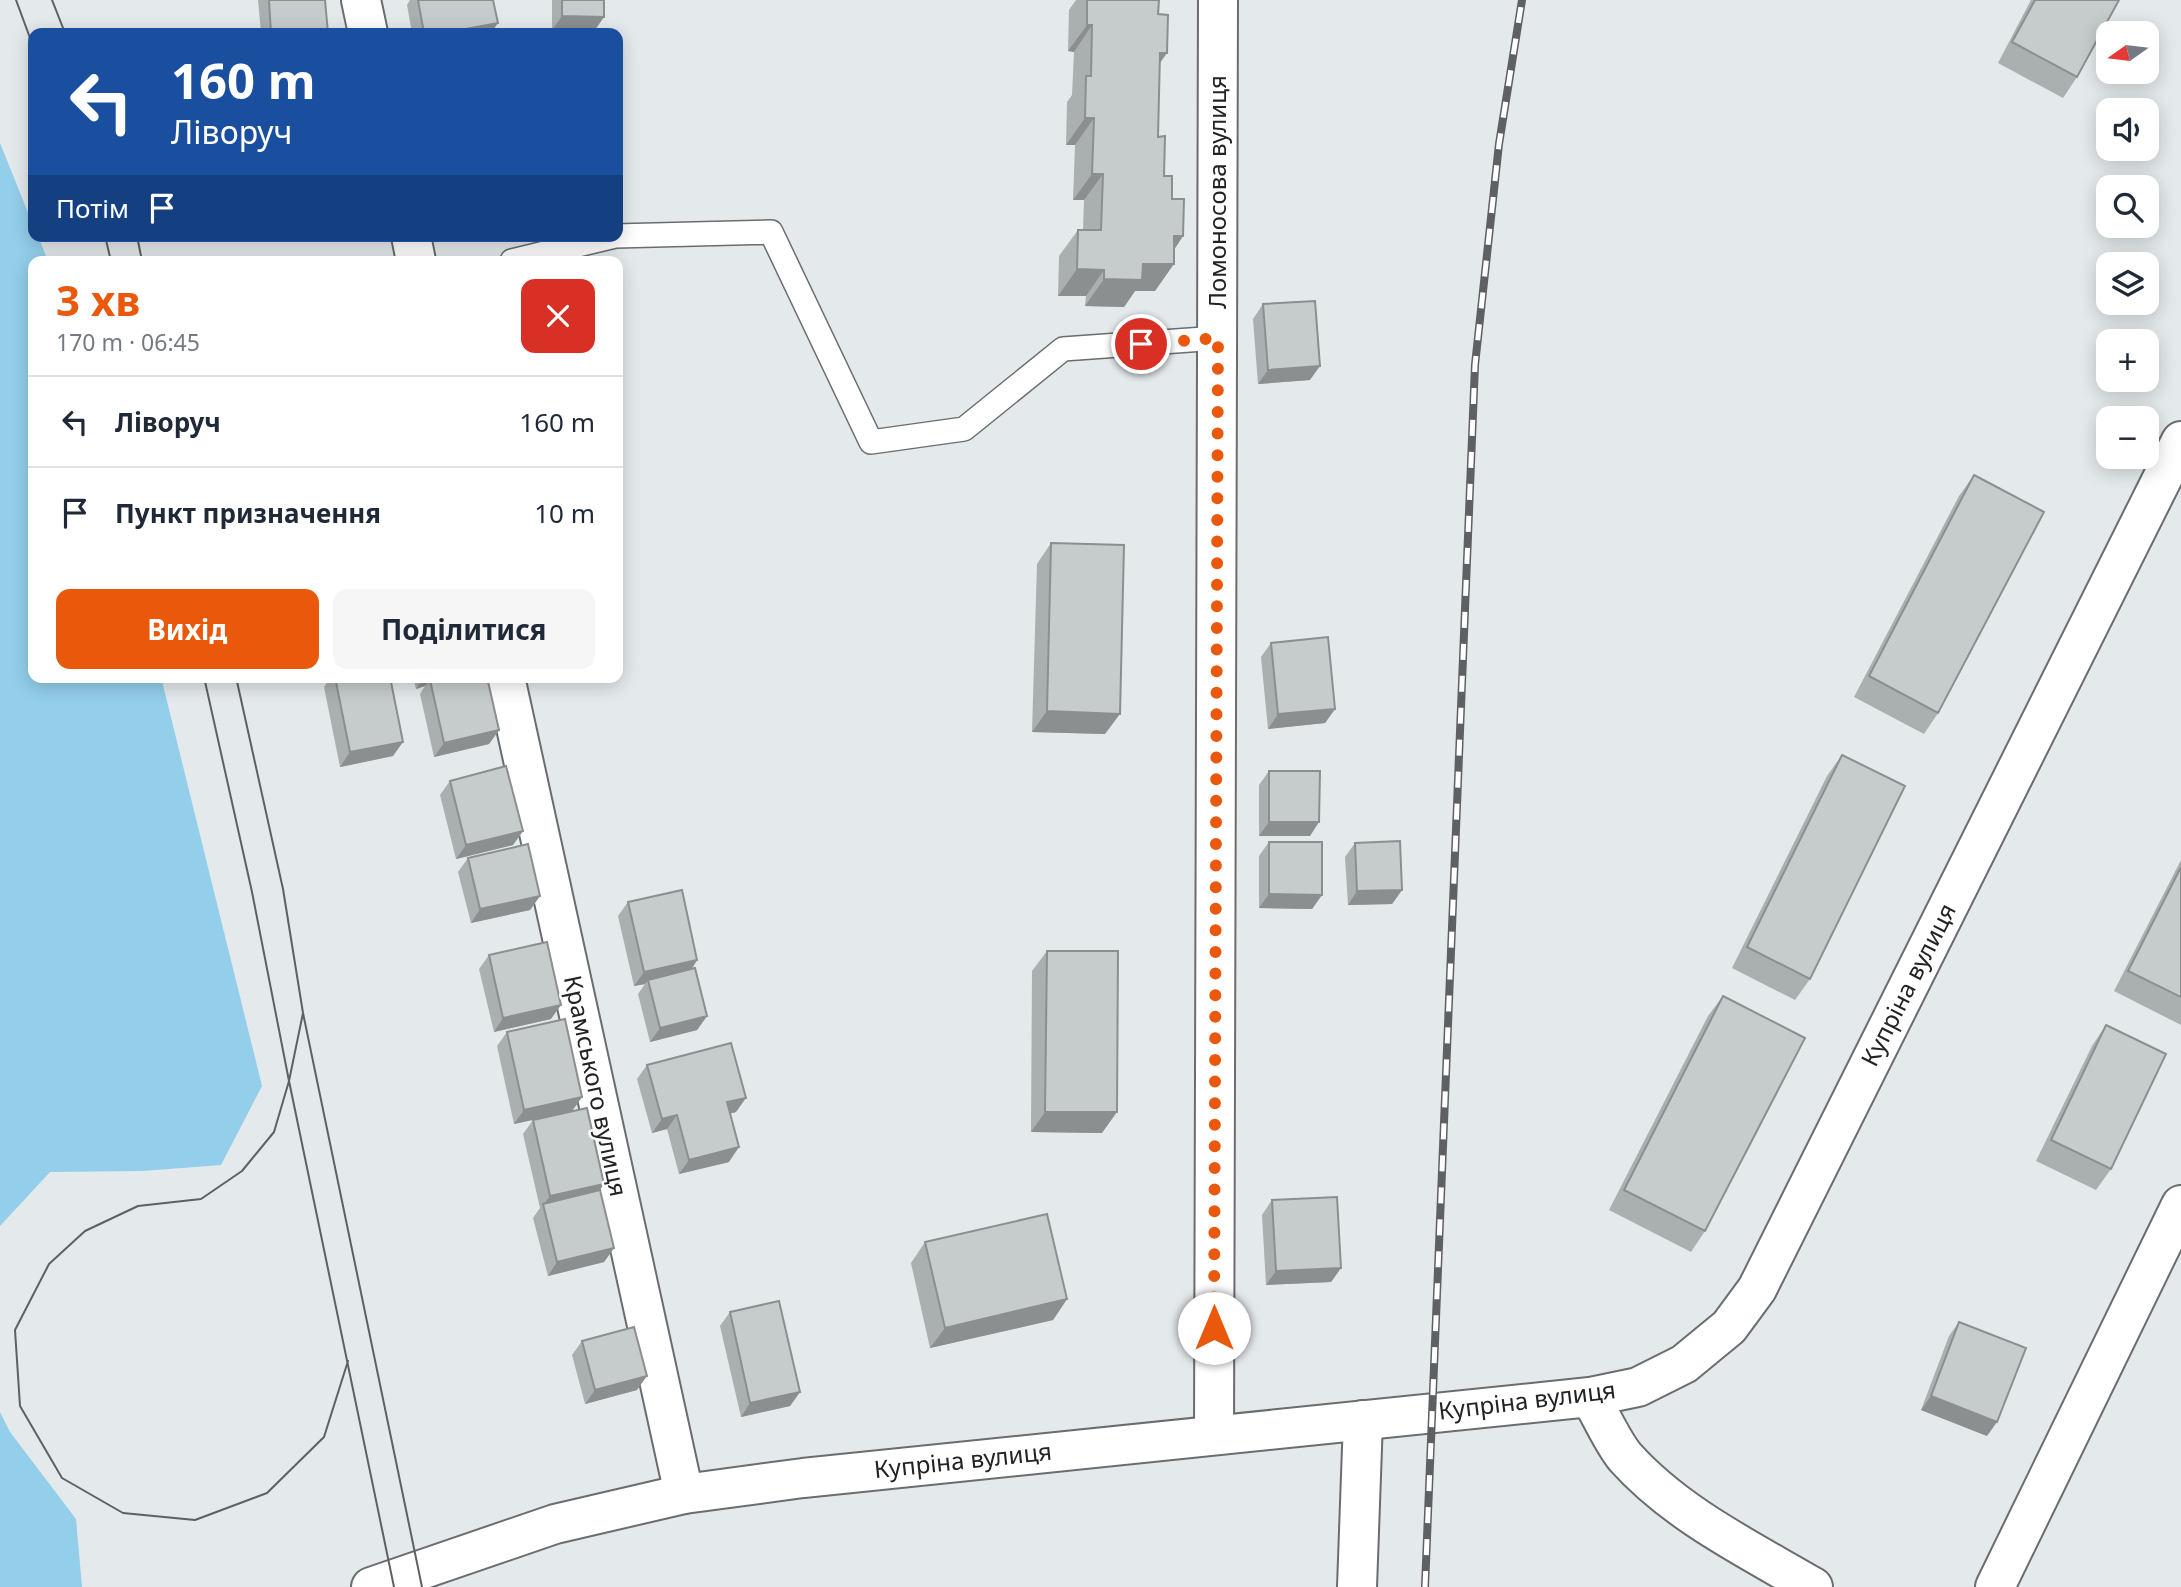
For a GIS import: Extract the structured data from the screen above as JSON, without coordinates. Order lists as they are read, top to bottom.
{
  "streets": {
    "street": ["Ломоносова вулиця", "Купріна вулиця", "Крамського вулиця"]
  },
  "crossings": [
    ["Ломоносова вулиця", "Купріна вулиця"],
    ["Купріна вулиця", "Крамського вулиця"]
  ],
  "north": "left",
  "page": {
    "map_buttons": ["+", "−"],
    "turn": ["160 m", "Ліворуч"],
    "then": "Потім",
    "heading": ["3 хв", "170 m · 06:45"],
    "list": [
      {
        "name": "Ліворуч",
        "value": "160 m"
      },
      {
        "name": "Пункт призначення",
        "value": "10 m"
      }
    ],
    "buttons": ["Вихід", "Поділитися"]
  }
}
